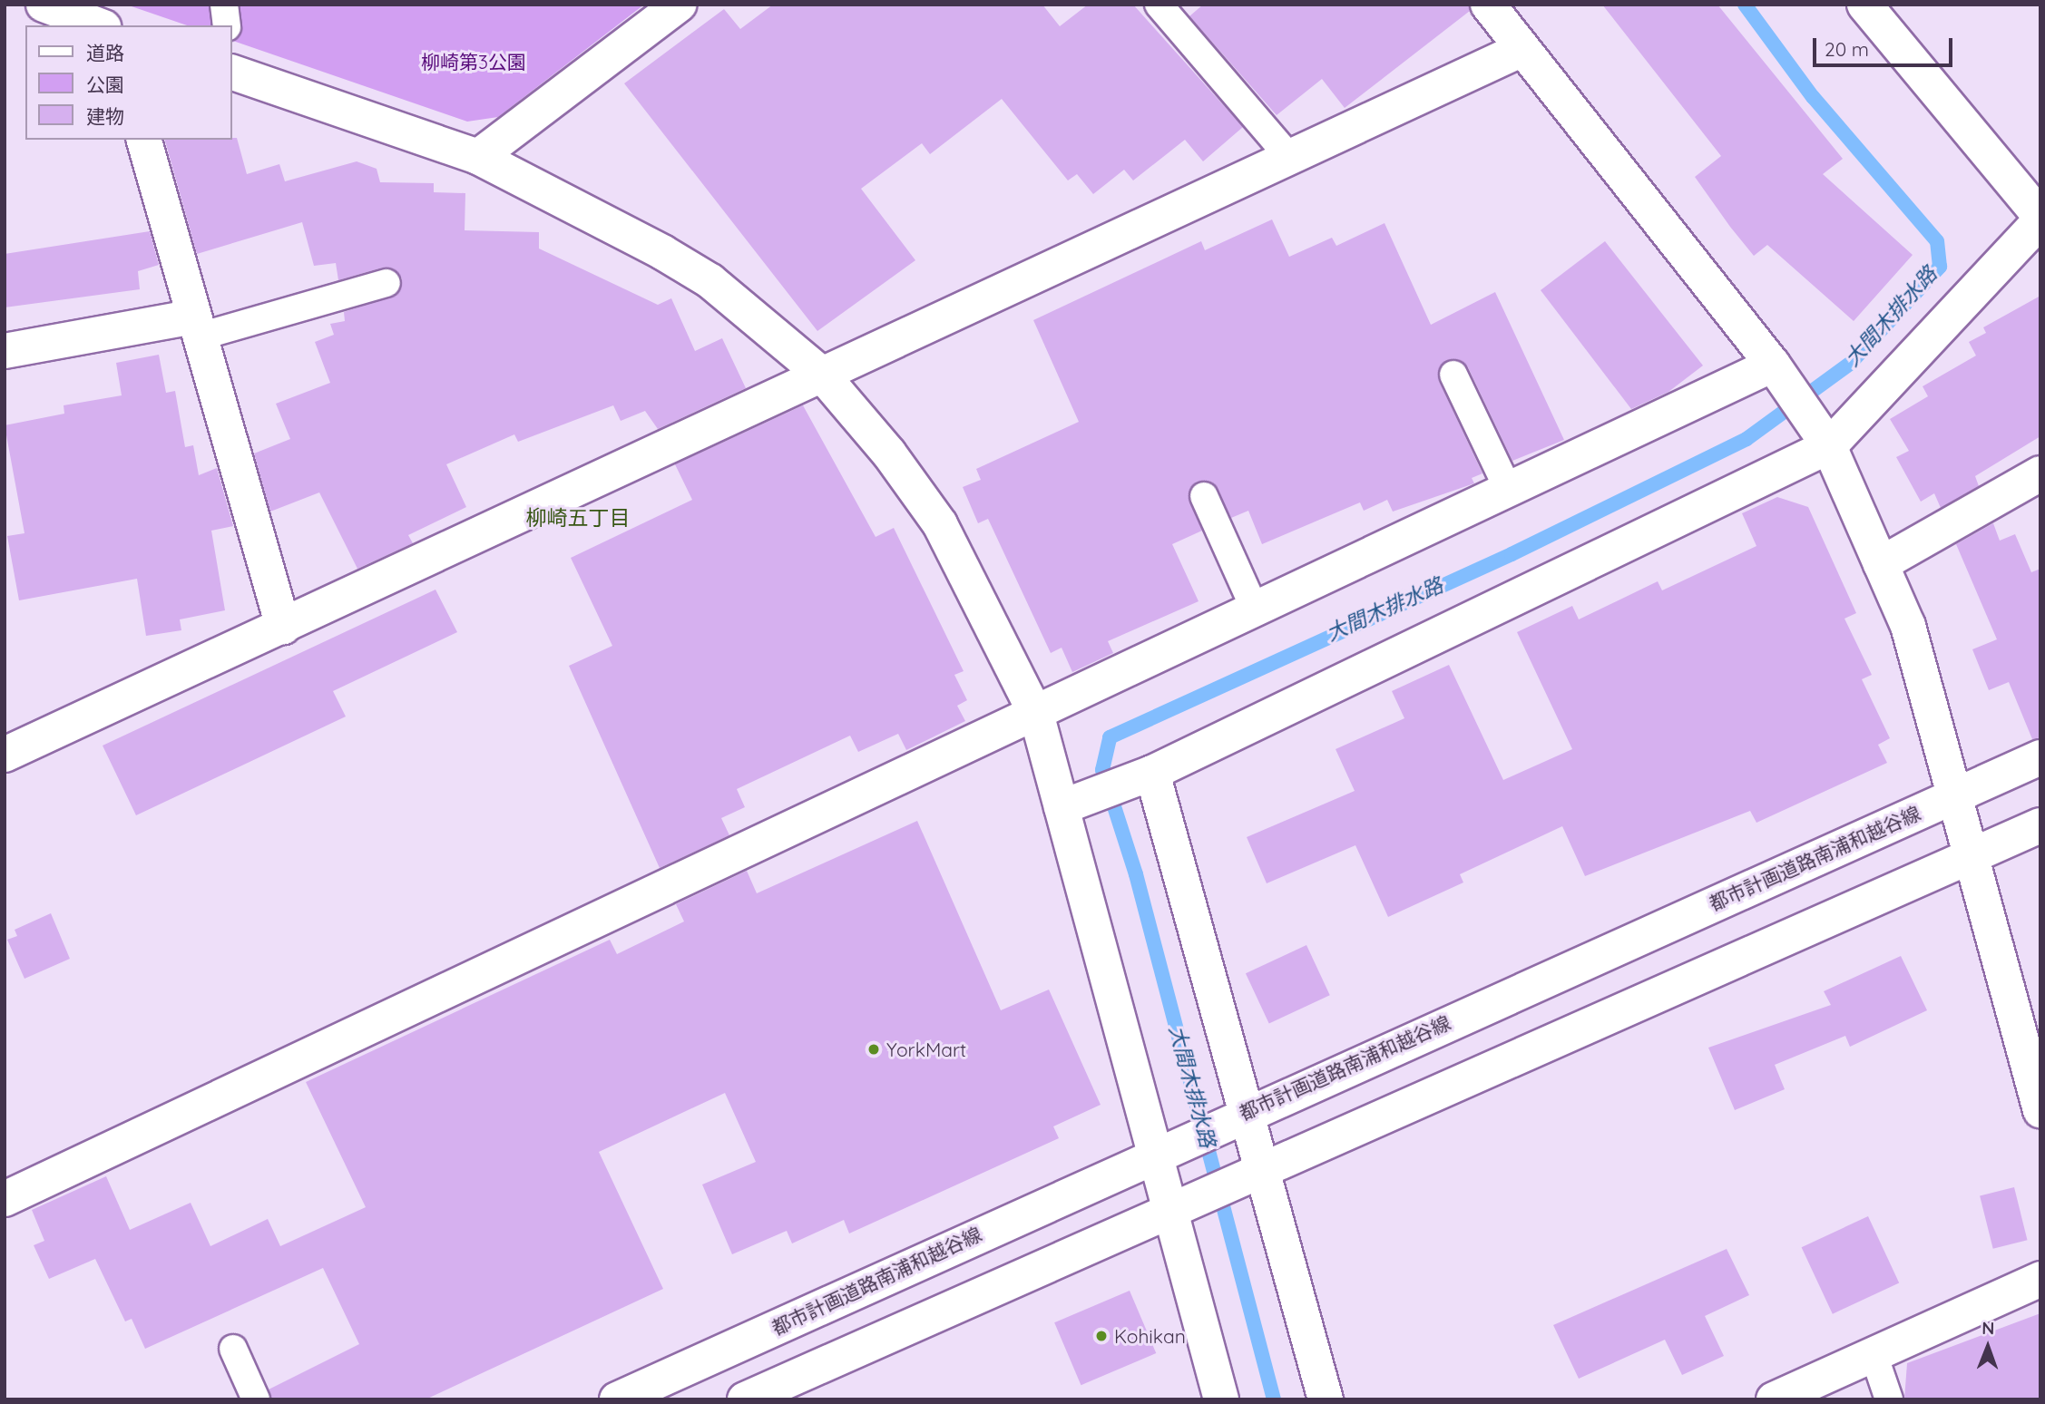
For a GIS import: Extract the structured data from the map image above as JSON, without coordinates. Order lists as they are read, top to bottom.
{
  "streets": {
    "street": ["都市計画道路南浦和越谷線"]
  },
  "districts": ["柳崎五丁目"],
  "water": ["大間木排水路"],
  "parks": ["柳崎第3公園"],
  "places": ["YorkMart", "Kohikan"],
  "legend": ["道路", "公園", "建物"],
  "scale_bar": "20 m",
  "north": "top"
}
